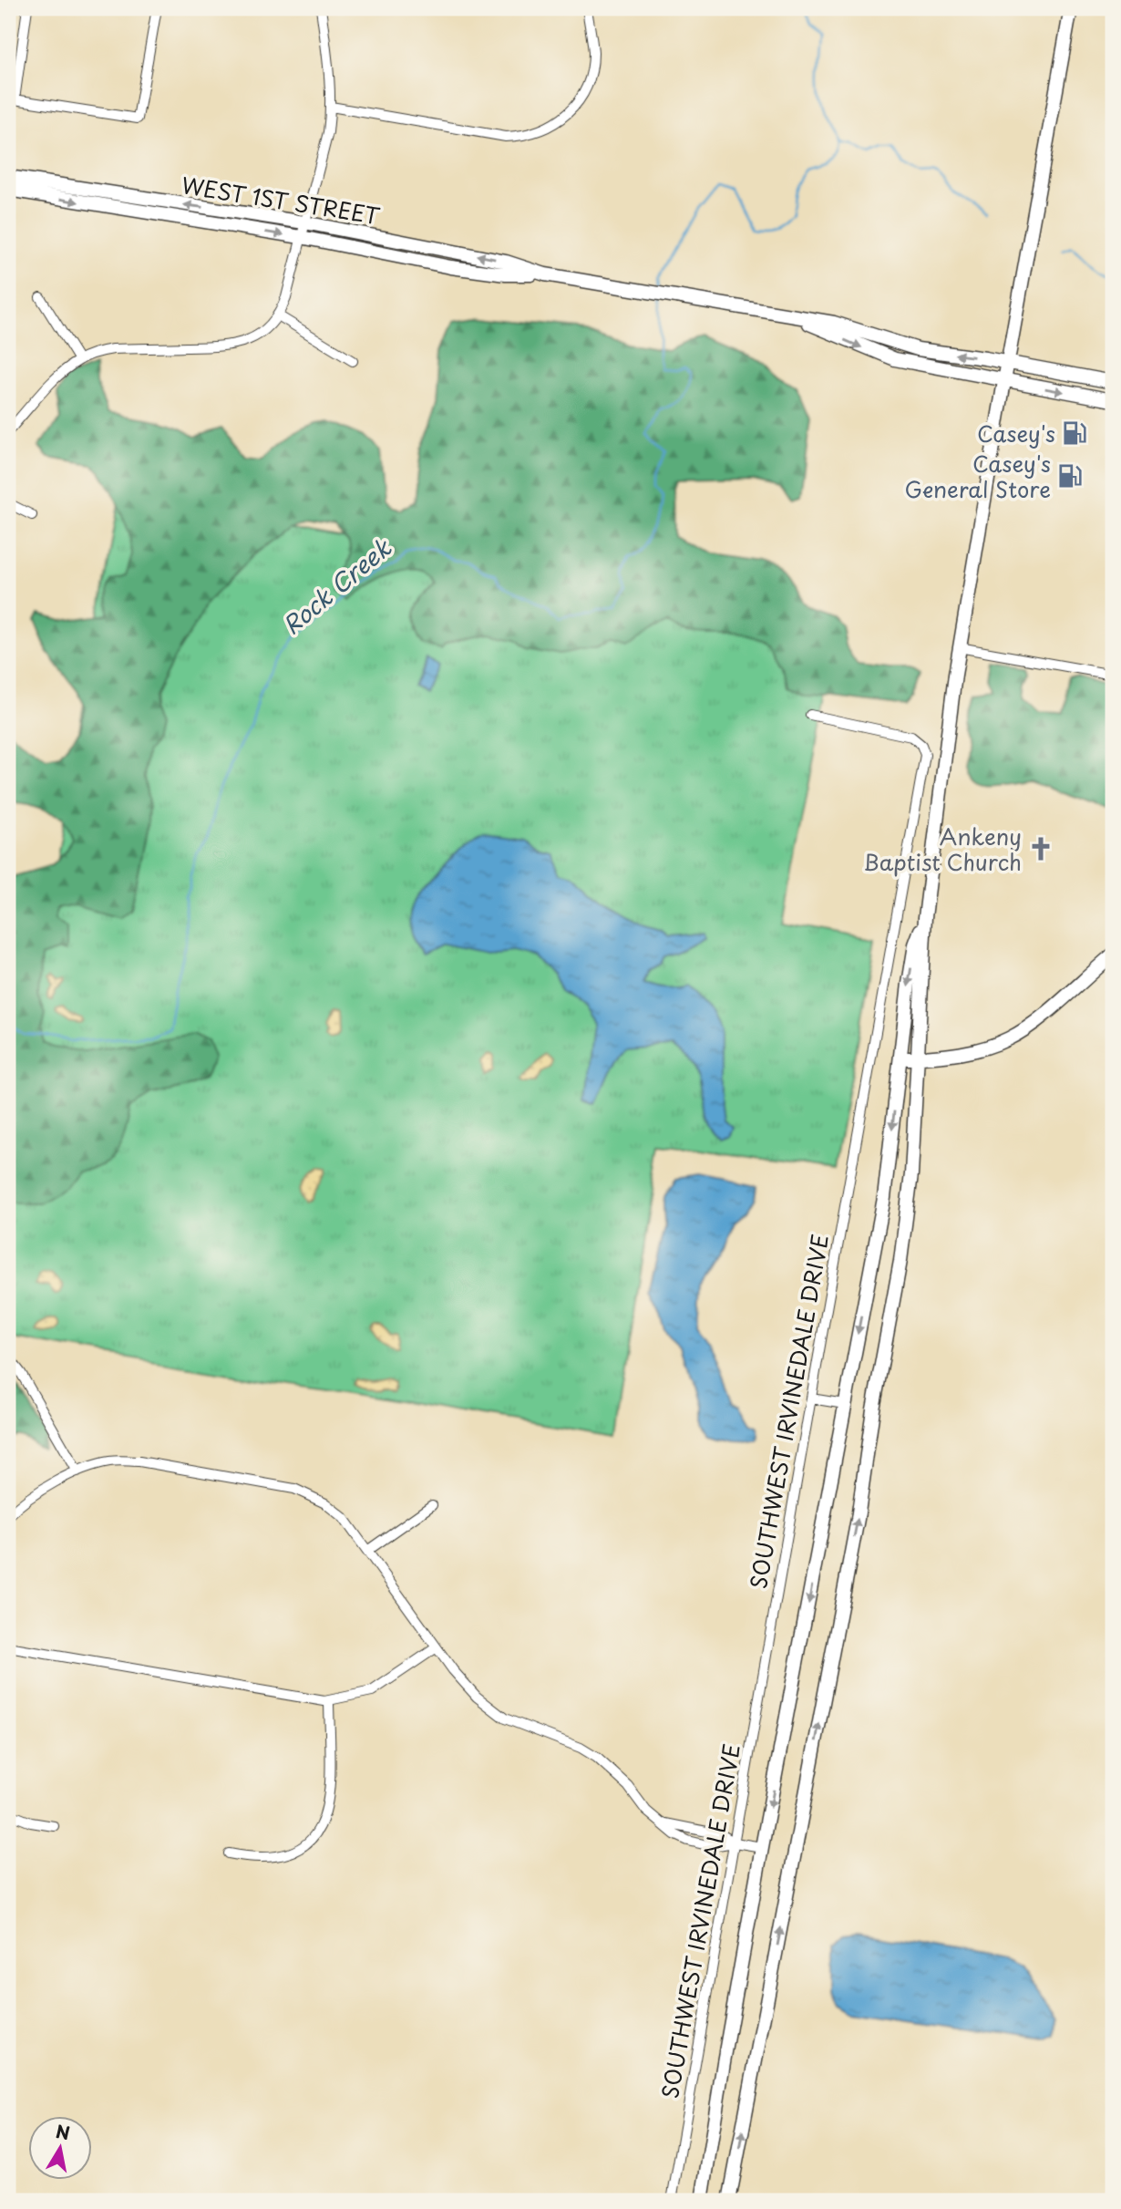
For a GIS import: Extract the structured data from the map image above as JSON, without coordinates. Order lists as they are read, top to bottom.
{
  "streets": {
    "main road": ["WEST 1ST STREET"],
    "street": ["SOUTHWEST IRVINEDALE DRIVE"]
  },
  "water": ["Rock Creek"],
  "places": {
    "fuel station": ["Casey's", "Casey's General Store"],
    "church": ["Ankeny Baptist Church"]
  },
  "north": "top"
}
